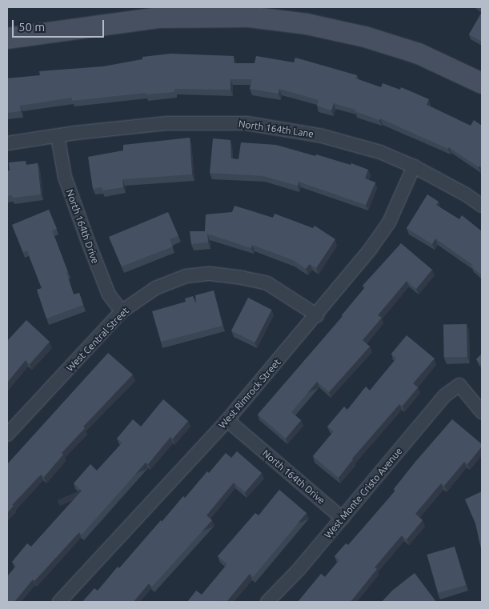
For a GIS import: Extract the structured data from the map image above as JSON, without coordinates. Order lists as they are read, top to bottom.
{
  "streets": {
    "street": [
      "North 164th Lane",
      "North 164th Drive",
      "West Central Street",
      "West Rimrock Street",
      "West Monte Cristo Avenue"
    ]
  },
  "crossings": [
    ["North 164th Lane", "North 164th Drive"],
    ["North 164th Lane", "West Rimrock Street"],
    ["North 164th Drive", "West Central Street"],
    ["North 164th Drive", "West Rimrock Street"],
    ["North 164th Drive", "West Monte Cristo Avenue"],
    ["West Central Street", "West Rimrock Street"]
  ],
  "scale_bar": "50 m"
}
